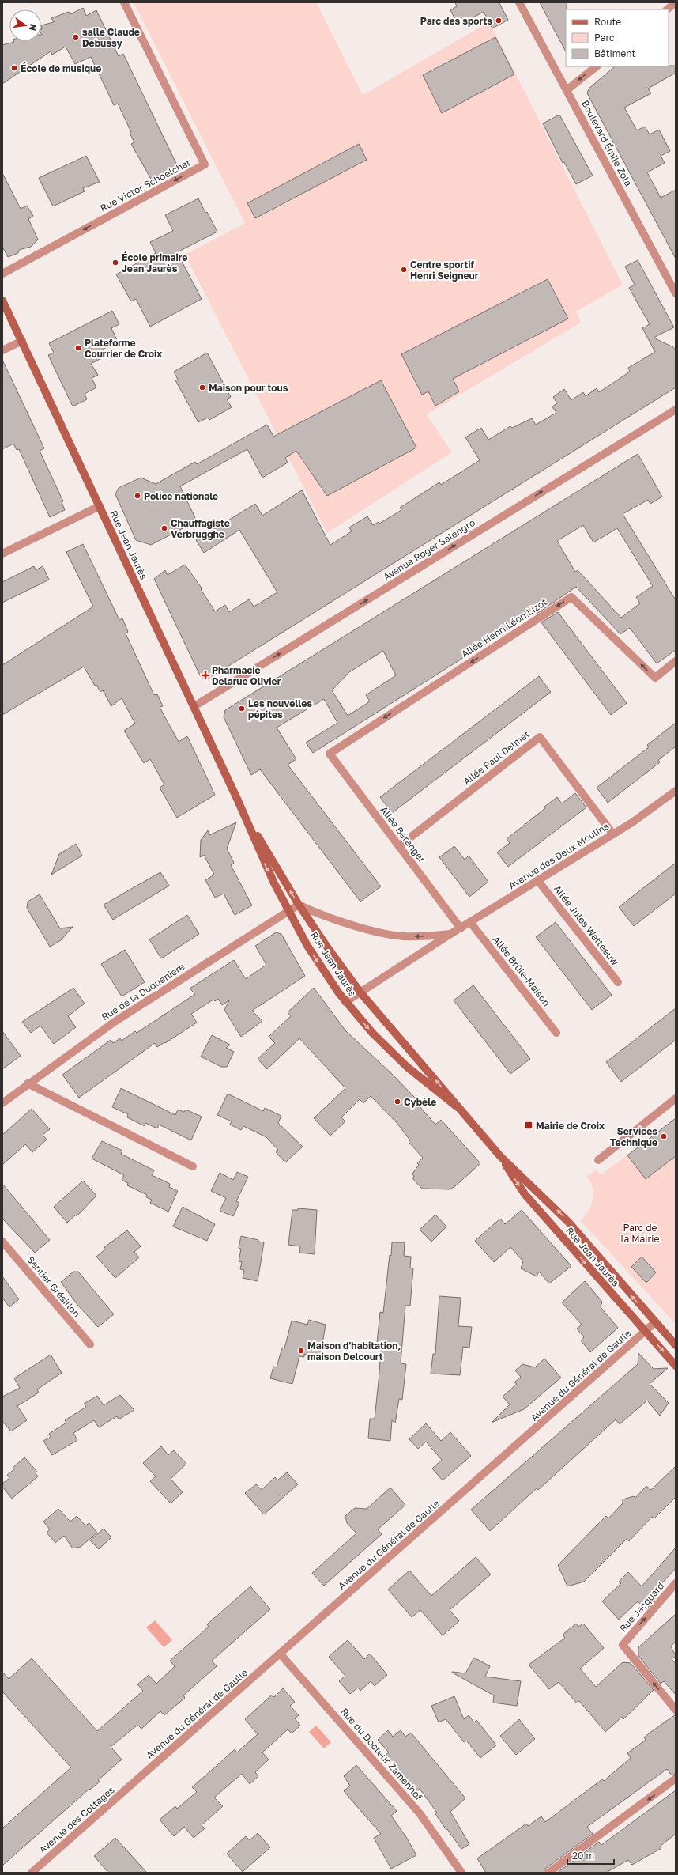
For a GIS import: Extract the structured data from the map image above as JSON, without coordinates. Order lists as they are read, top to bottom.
{
  "streets": {
    "main road": ["Rue Jean Jaurès"],
    "street": [
      "Boulevard Émile Zola",
      "Rue Victor Schoelcher",
      "Avenue Roger Salengro",
      "Allée Henri Léon Lizot",
      "Allée Paul Delmet",
      "Allée Béranger",
      "Avenue des Deux Moulins",
      "Allée Jules Watteeuw",
      "Allée Brûle-Maison",
      "Rue de la Duquenière",
      "Sentier Grésillon",
      "Avenue du Général de Gaulle",
      "Rue Jacquard",
      "Rue du Docteur Zamenhof",
      "Avenue des Cottages"
    ]
  },
  "crossings": [
    ["Rue Jean Jaurès", "Avenue Roger Salengro"],
    ["Rue Jean Jaurès", "Avenue des Deux Moulins"],
    ["Rue Jean Jaurès", "Rue de la Duquenière"],
    ["Rue Jean Jaurès", "Avenue du Général de Gaulle"],
    ["Allée Henri Léon Lizot", "Allée Béranger"],
    ["Allée Paul Delmet", "Allée Béranger"],
    ["Allée Paul Delmet", "Avenue des Deux Moulins"],
    ["Allée Béranger", "Avenue des Deux Moulins"],
    ["Avenue des Deux Moulins", "Allée Jules Watteeuw"],
    ["Avenue des Deux Moulins", "Allée Brûle-Maison"],
    ["Avenue des Deux Moulins", "Rue de la Duquenière"],
    ["Avenue du Général de Gaulle", "Rue du Docteur Zamenhof"],
    ["Avenue du Général de Gaulle", "Avenue des Cottages"]
  ],
  "one_way": ["Avenue Roger Salengro", "Allée Henri Léon Lizot"],
  "parks": ["Parc de la Mairie"],
  "places": {
    "other": [
      "Parc des sports",
      "salle Claude Debussy",
      "École de musique",
      "École primaire Jean Jaurès",
      "Centre sportif Henri Seigneur",
      "Plateforme Courrier de Croix",
      "Maison pour tous",
      "Police nationale",
      "Chauffagiste Verbrugghe",
      "Les nouvelles pépites",
      "Cybèle",
      "Services Technique",
      "Maison d'habitation, maison Delcourt"
    ],
    "health": ["Pharmacie Delarue Olivier"],
    "transit": ["Mairie de Croix"]
  },
  "legend": ["Route", "Parc", "Bâtiment"],
  "scale_bar": "20 m",
  "north": "right"
}
